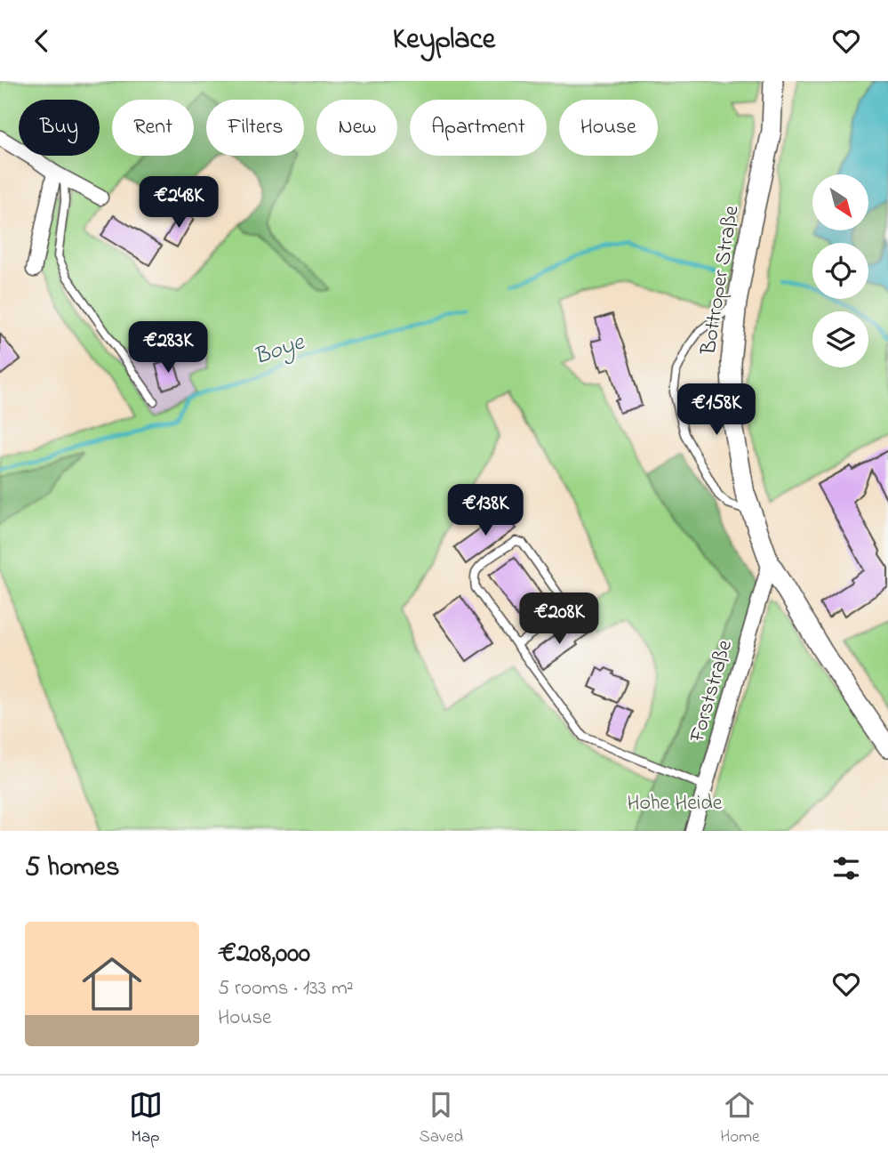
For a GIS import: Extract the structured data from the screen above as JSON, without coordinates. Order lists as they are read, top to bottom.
{
  "streets": {
    "main road": ["Bottroper Straße"],
    "street": ["Forststraße"]
  },
  "crossings": [
    ["Bottroper Straße", "Forststraße"]
  ],
  "water": ["Boye"],
  "parks": ["Hohe Heide"],
  "north": "bottom right",
  "page": {
    "header": "Keyplace",
    "chip": [
      "Buy",
      "Rent",
      "Filters",
      "New",
      "Apartment",
      "House"
    ],
    "price": [
      "€248K",
      "€283K",
      "€158K",
      "€138K",
      "€208K"
    ],
    "heading": "5 homes",
    "list": [
      {
        "name": "€208,000",
        "note": "5 rooms · 133 m² · House"
      }
    ],
    "tabs": ["Map", "Saved", "Home"]
  }
}
